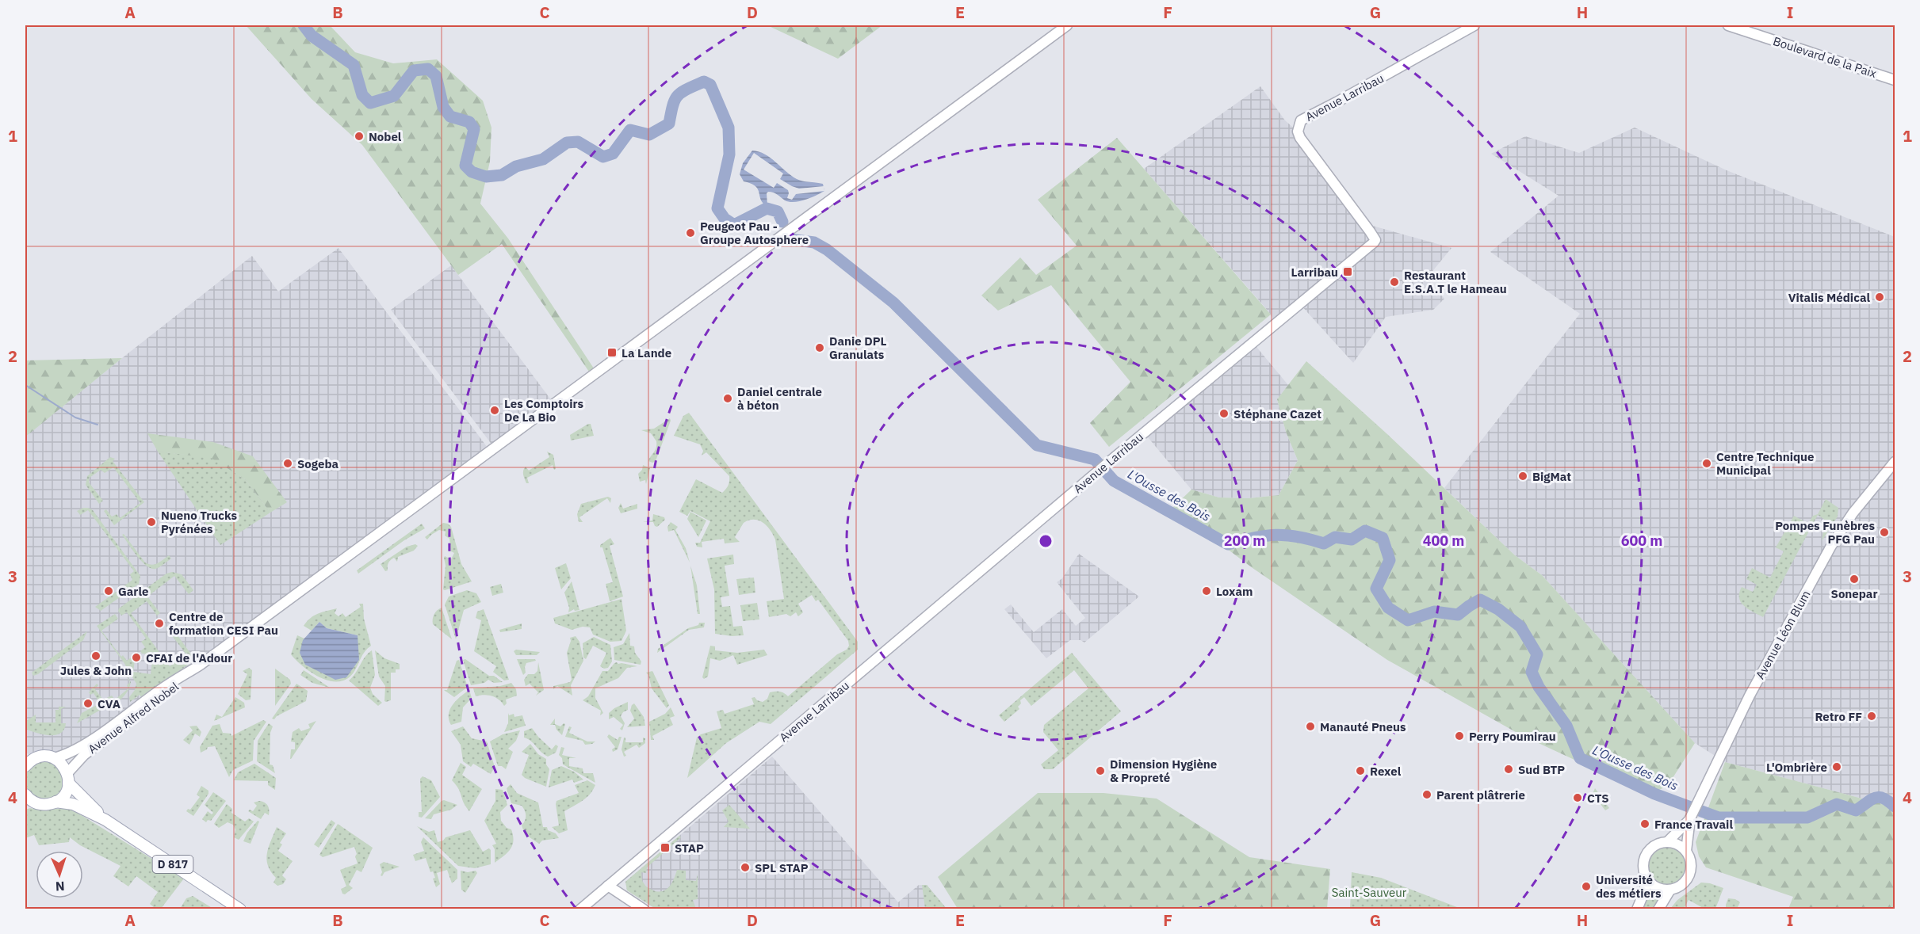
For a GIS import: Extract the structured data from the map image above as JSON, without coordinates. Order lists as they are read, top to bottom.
{
  "streets": {
    "main road": ["D 817"],
    "street": [
      "Boulevard de la Paix",
      "Avenue Larribau",
      "Avenue Léon Blum",
      "Avenue Alfred Nobel"
    ]
  },
  "crossings": [
    ["Avenue Alfred Nobel", "D 817"]
  ],
  "water": ["L'Ousse des Bois"],
  "parks": ["Saint-Sauveur"],
  "places": {
    "other": [
      "Nobel",
      "Peugeot Pau - Groupe Autosphere",
      "Restaurant E.S.A.T le Hameau",
      "Vitalis Médical",
      "Danie DPL Granulats",
      "Daniel centrale à béton",
      "Les Comptoirs De La Bio",
      "Stéphane Cazet",
      "Sogeba",
      "Centre Technique Municipal",
      "BigMat",
      "Nueno Trucks Pyrénées",
      "Pompes Funèbres PFG Pau",
      "Sonepar",
      "Garle",
      "Loxam",
      "Centre de formation CESI Pau",
      "Jules & John",
      "CFAI de l'Adour",
      "CVA",
      "Retro FF",
      "Manauté Pneus",
      "Perry Poumirau",
      "L'Ombrière",
      "Sud BTP",
      "Dimension Hygiène & Propreté",
      "Rexel",
      "Parent plâtrerie",
      "CTS",
      "France Travail",
      "SPL STAP",
      "Université des métiers"
    ],
    "transit": ["Larribau", "La Lande", "STAP"]
  },
  "north": "bottom",
  "grid": {
    "columns": [
      "A",
      "B",
      "C",
      "D",
      "E",
      "F",
      "G",
      "H",
      "I"
    ],
    "rows": [
      "1",
      "2",
      "3",
      "4"
    ]
  },
  "rings": ["200 m", "400 m", "600 m"]
}
